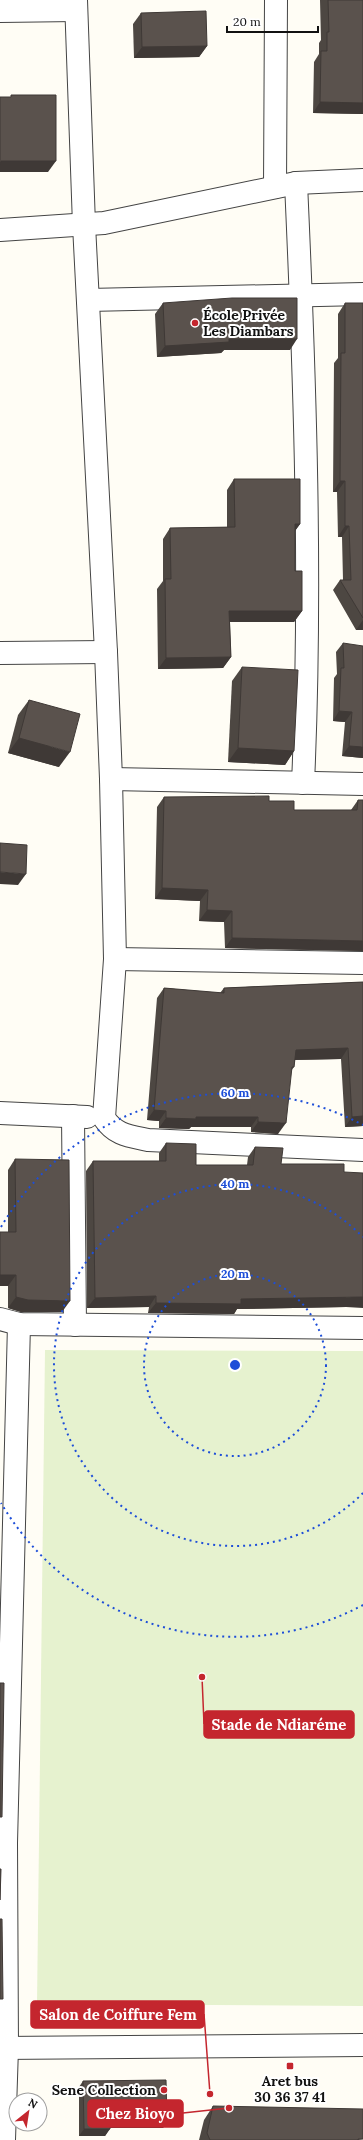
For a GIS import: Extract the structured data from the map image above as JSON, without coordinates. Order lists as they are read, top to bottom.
{
  "places": {
    "other": [
      "École Privée Les Diambars",
      "Stade de Ndiaréme",
      "Sene Collection",
      "Salon de Coiffure Fem",
      "Chez Bioyo"
    ],
    "transit": ["Aret bus 30 36 37 41"]
  },
  "scale_bar": "20 m",
  "north": "top right",
  "rings": ["60 m", "40 m", "20 m"]
}
